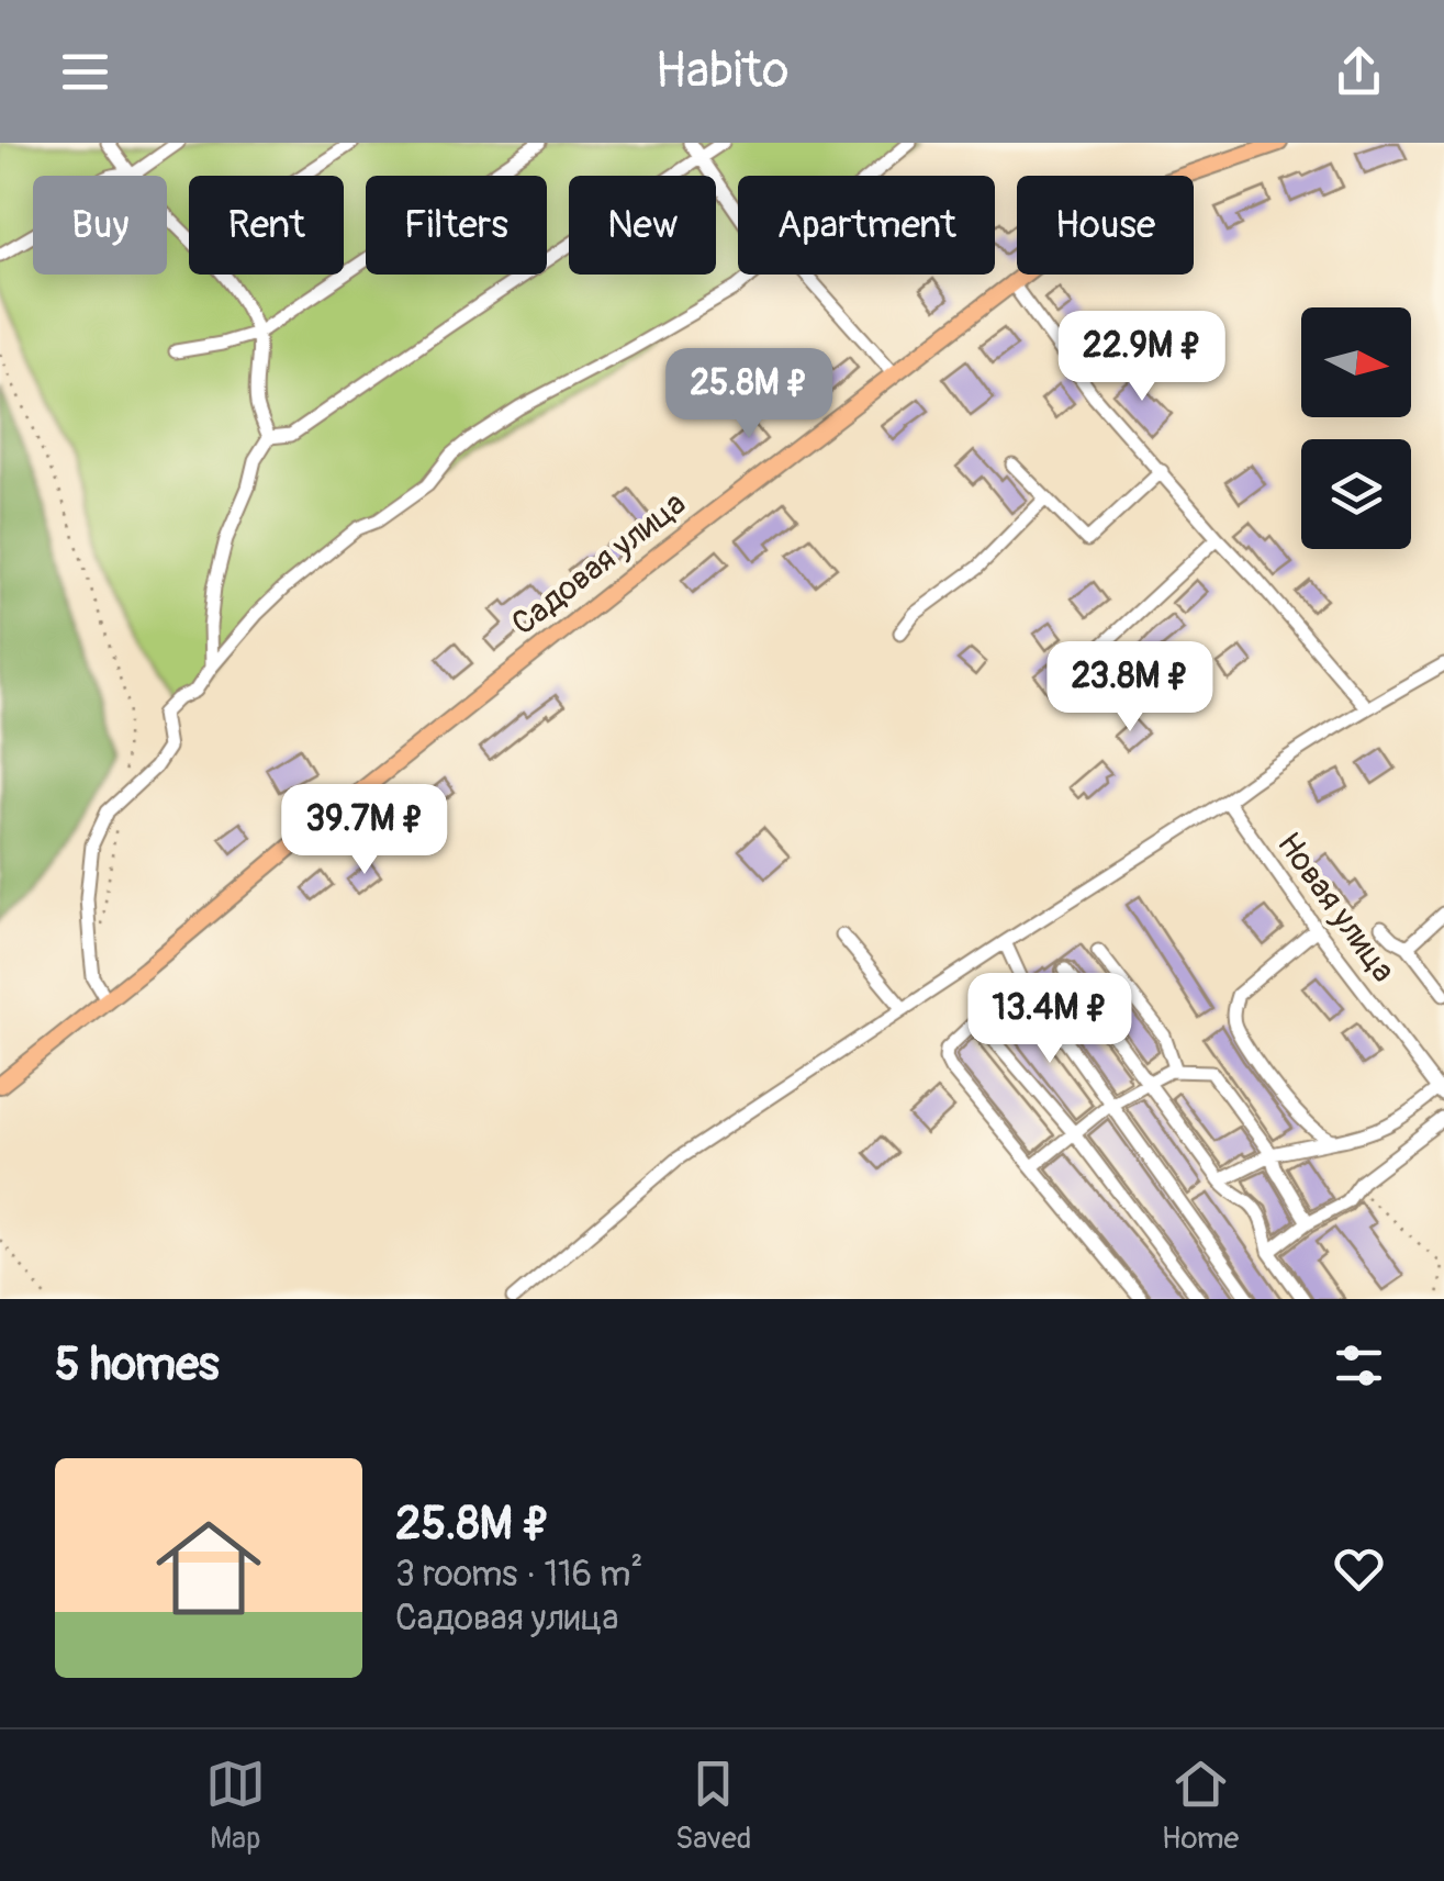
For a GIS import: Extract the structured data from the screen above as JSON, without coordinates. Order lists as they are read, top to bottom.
{
  "streets": {
    "main road": ["Садовая улица"],
    "street": ["Новая улица"]
  },
  "north": "right",
  "page": {
    "header": "Habito",
    "chip": [
      "Buy",
      "Rent",
      "Filters",
      "New",
      "Apartment",
      "House"
    ],
    "price": [
      "22.9M ₽",
      "25.8M ₽",
      "23.8M ₽",
      "39.7M ₽",
      "13.4M ₽"
    ],
    "heading": "5 homes",
    "list": [
      {
        "name": "25.8M ₽",
        "note": "3 rooms · 116 m² · Садовая улица"
      }
    ],
    "tabs": ["Map", "Saved", "Home"]
  }
}
